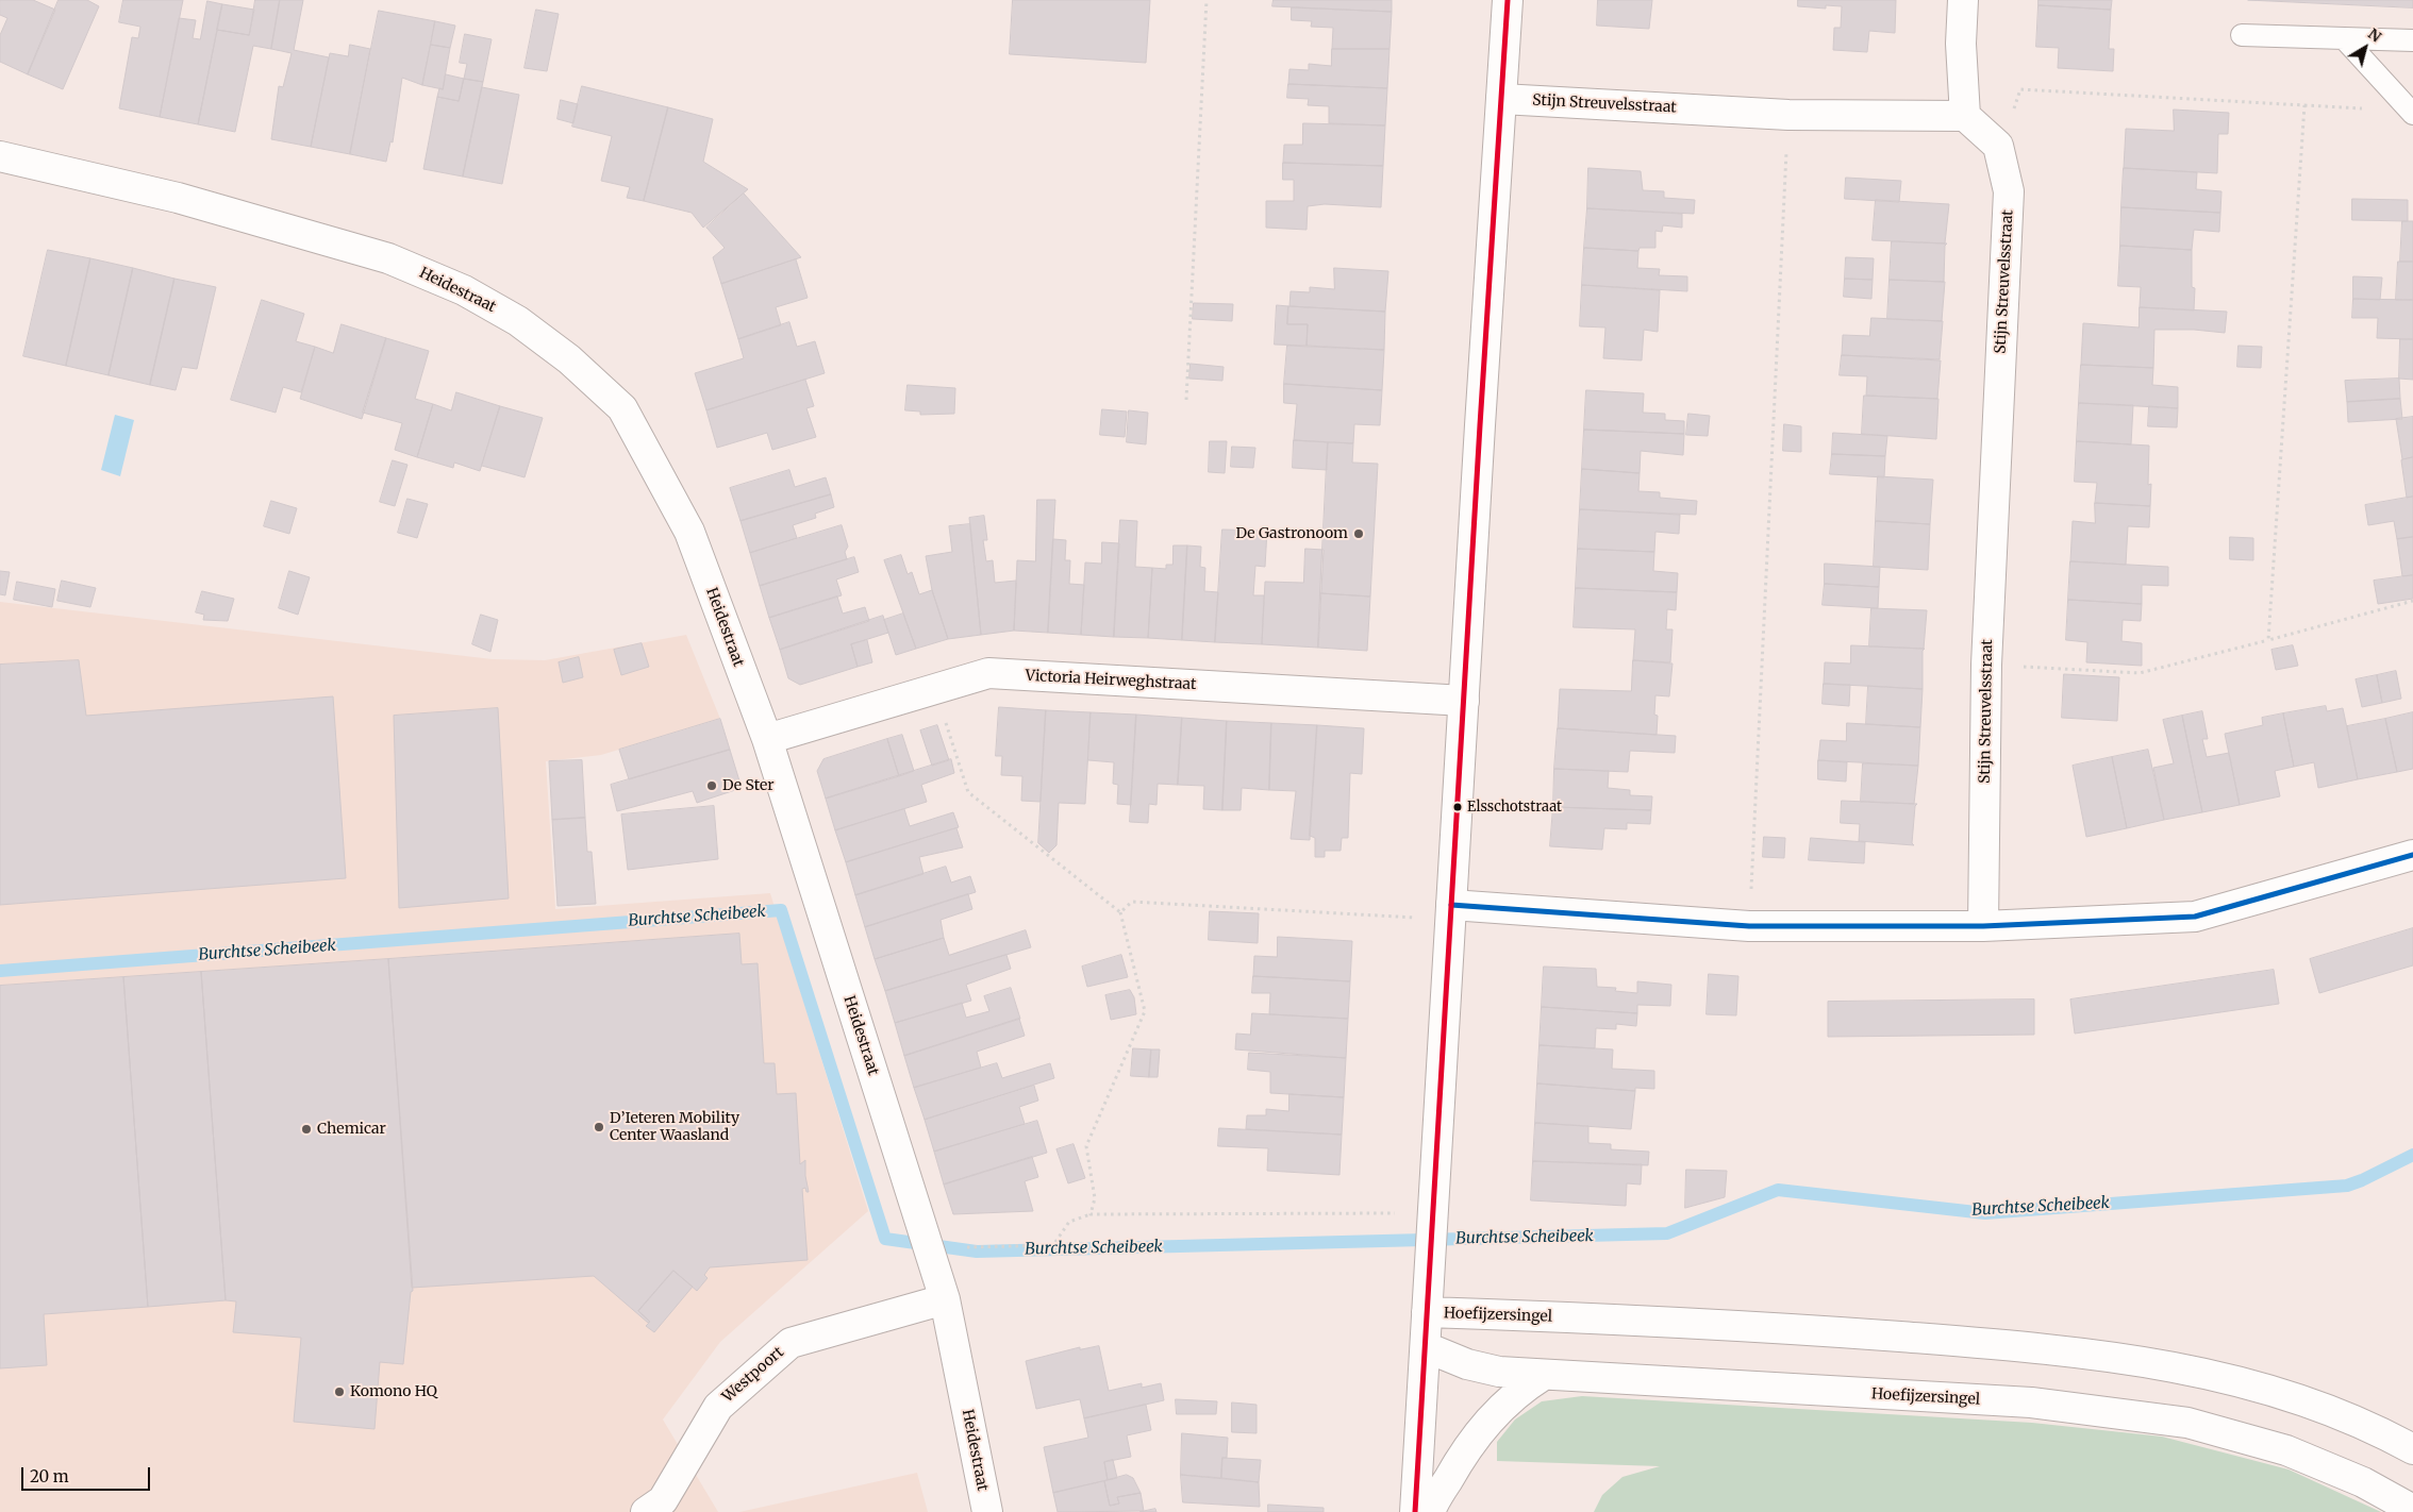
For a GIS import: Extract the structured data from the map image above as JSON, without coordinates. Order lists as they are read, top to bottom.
{
  "streets": {
    "street": [
      "Stijn Streuvelsstraat",
      "Heidestraat",
      "Victoria Heirweghstraat",
      "Hoefijzersingel",
      "Westpoort"
    ]
  },
  "crossings": [
    ["Heidestraat", "Victoria Heirweghstraat"],
    ["Heidestraat", "Westpoort"]
  ],
  "water": ["Burchtse Scheibeek"],
  "places": [
    "De Gastronoom",
    "De Ster",
    "Elsschotstraat",
    "D’Ieteren Mobility Center Waasland",
    "Chemicar",
    "Komono HQ"
  ],
  "scale_bar": "20 m",
  "north": "top right"
}
